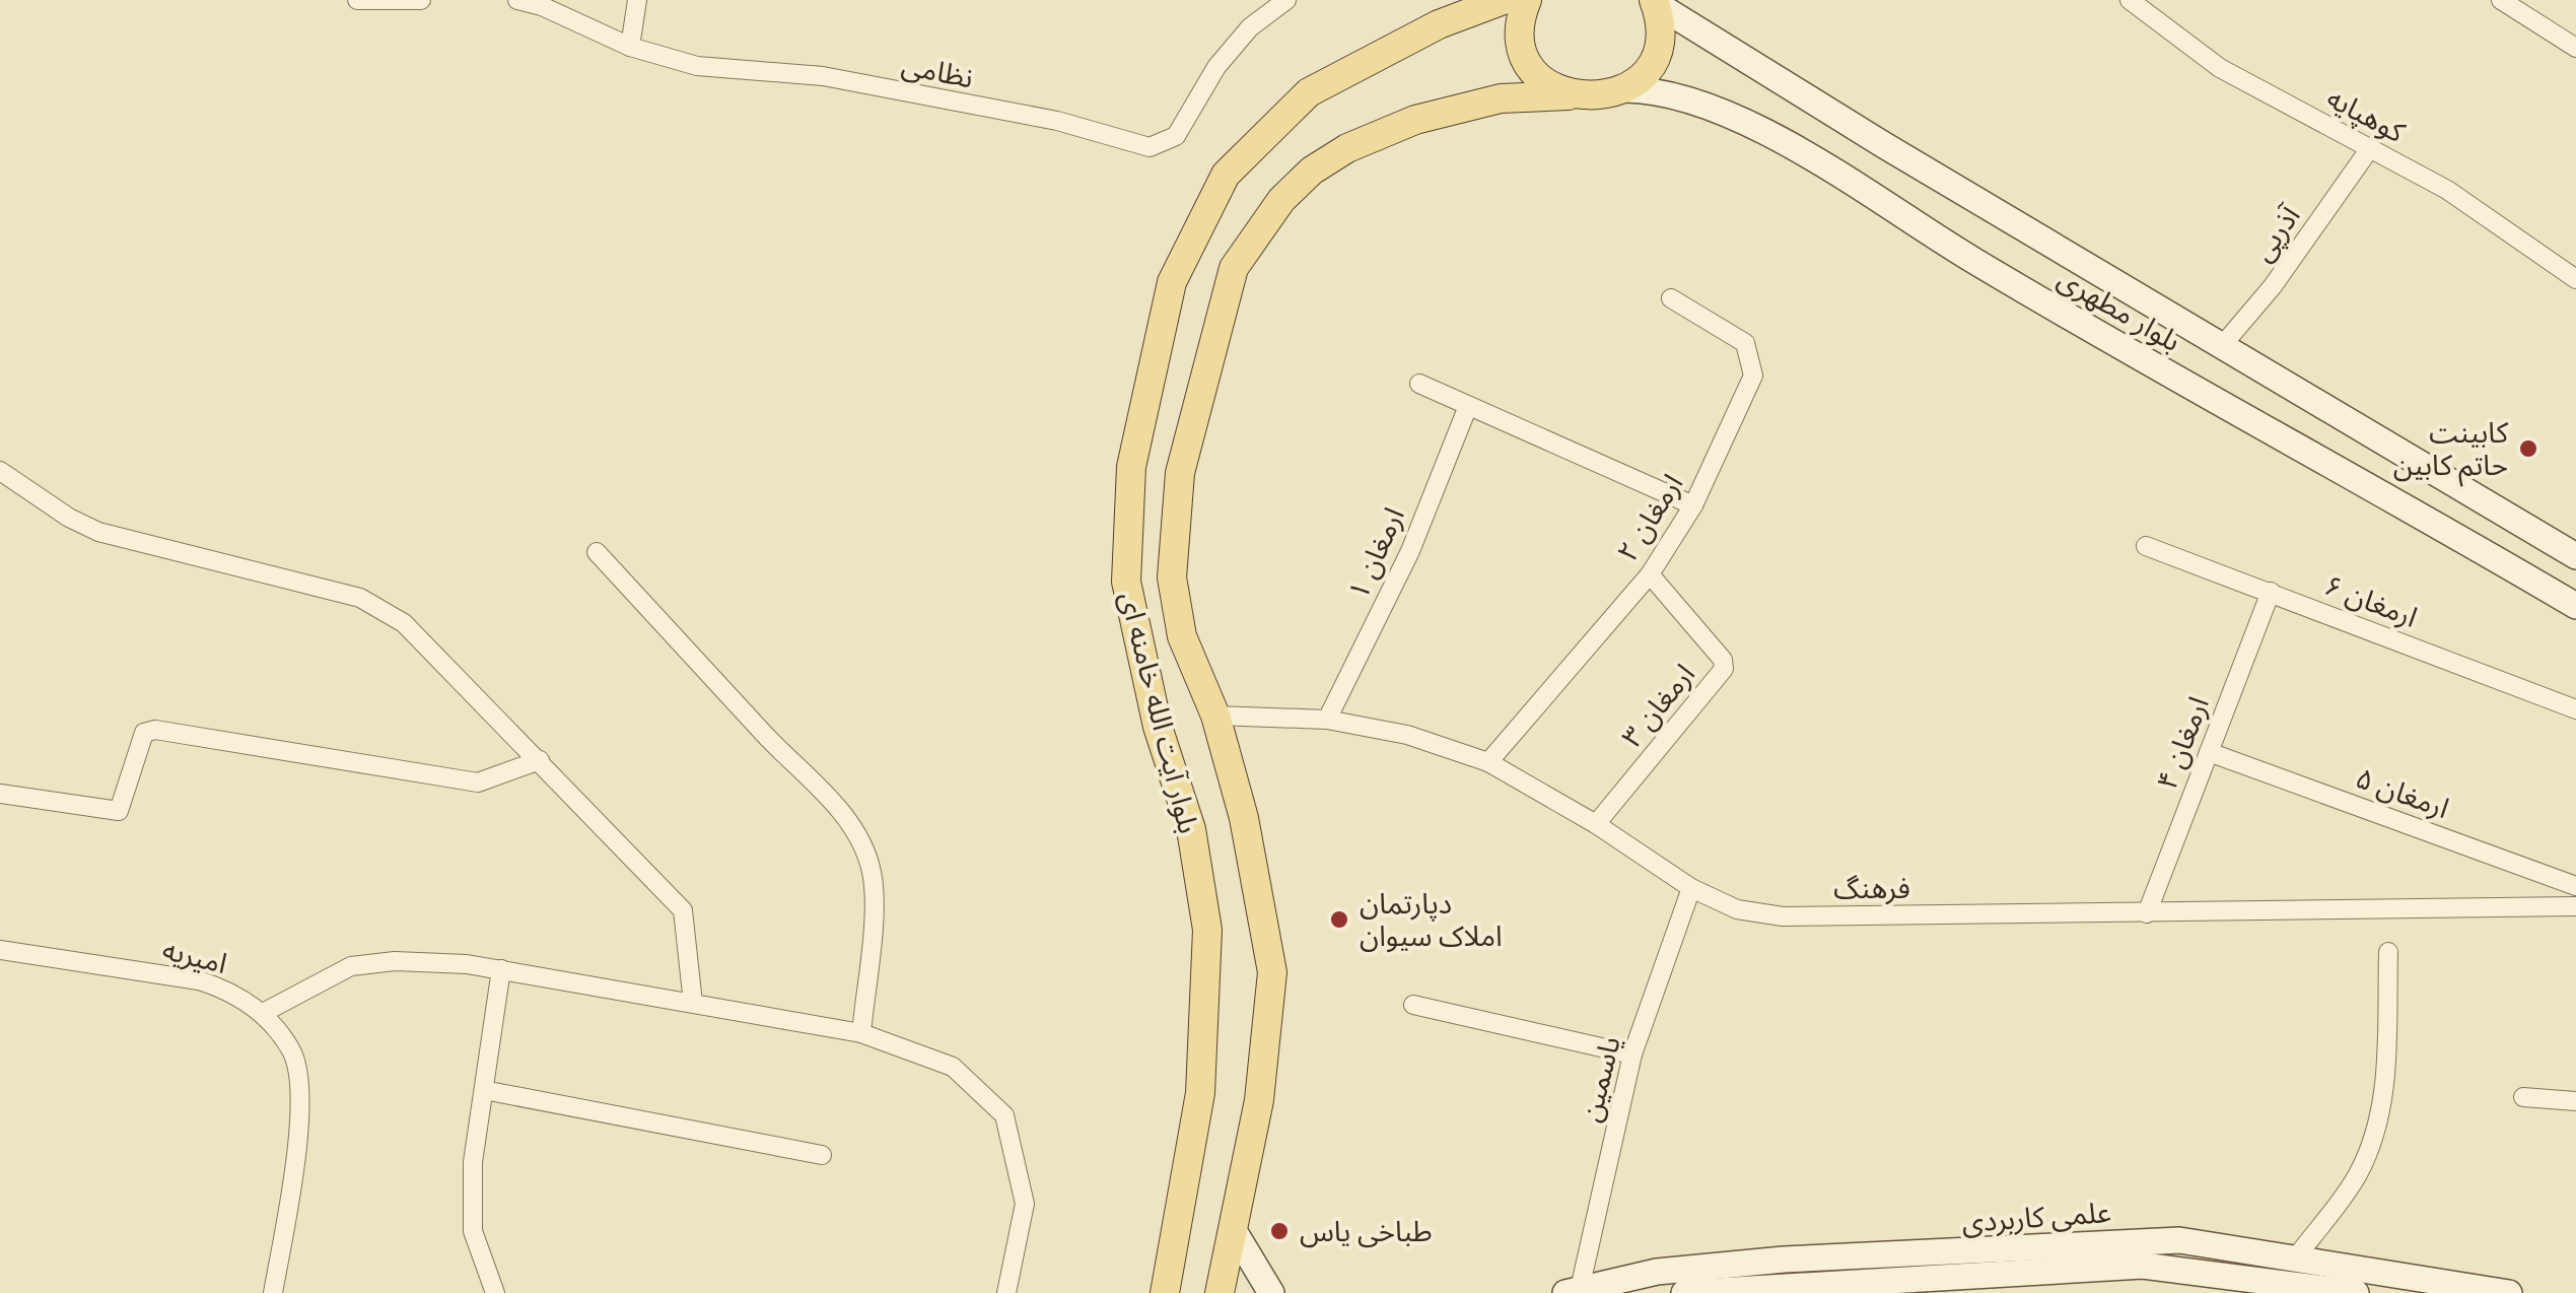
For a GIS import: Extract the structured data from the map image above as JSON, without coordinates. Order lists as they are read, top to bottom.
{
  "streets": {
    "main road": ["بلوار آیت الله خامنه ای"],
    "street": [
      "نظامی",
      "کوهپایه",
      "آذرپی",
      "بلوار مطهری",
      "ارمغان ۲",
      "ارمغان ۱",
      "ارمغان ۶",
      "ارمغان ۳",
      "ارمغان ۴",
      "ارمغان ۵",
      "فرهنگ",
      "امیریه",
      "یاسمین",
      "علمی کاربردی"
    ]
  },
  "crossings": [
    ["کوهپایه", "آذرپی"],
    ["آذرپی", "بلوار مطهری"],
    ["بلوار مطهری", "بلوار آیت الله خامنه ای"],
    ["ارمغان ۲", "ارمغان ۳"],
    ["ارمغان ۲", "فرهنگ"],
    ["ارمغان ۱", "فرهنگ"],
    ["ارمغان ۶", "ارمغان ۴"],
    ["ارمغان ۳", "فرهنگ"],
    ["بلوار آیت الله خامنه ای", "فرهنگ"],
    ["ارمغان ۴", "ارمغان ۵"],
    ["ارمغان ۴", "فرهنگ"],
    ["فرهنگ", "یاسمین"],
    ["یاسمین", "علمی کاربردی"]
  ],
  "places": ["کابینت حاتم کابین", "دپارتمان املاک سیوان", "طباخی یاس"]
}
